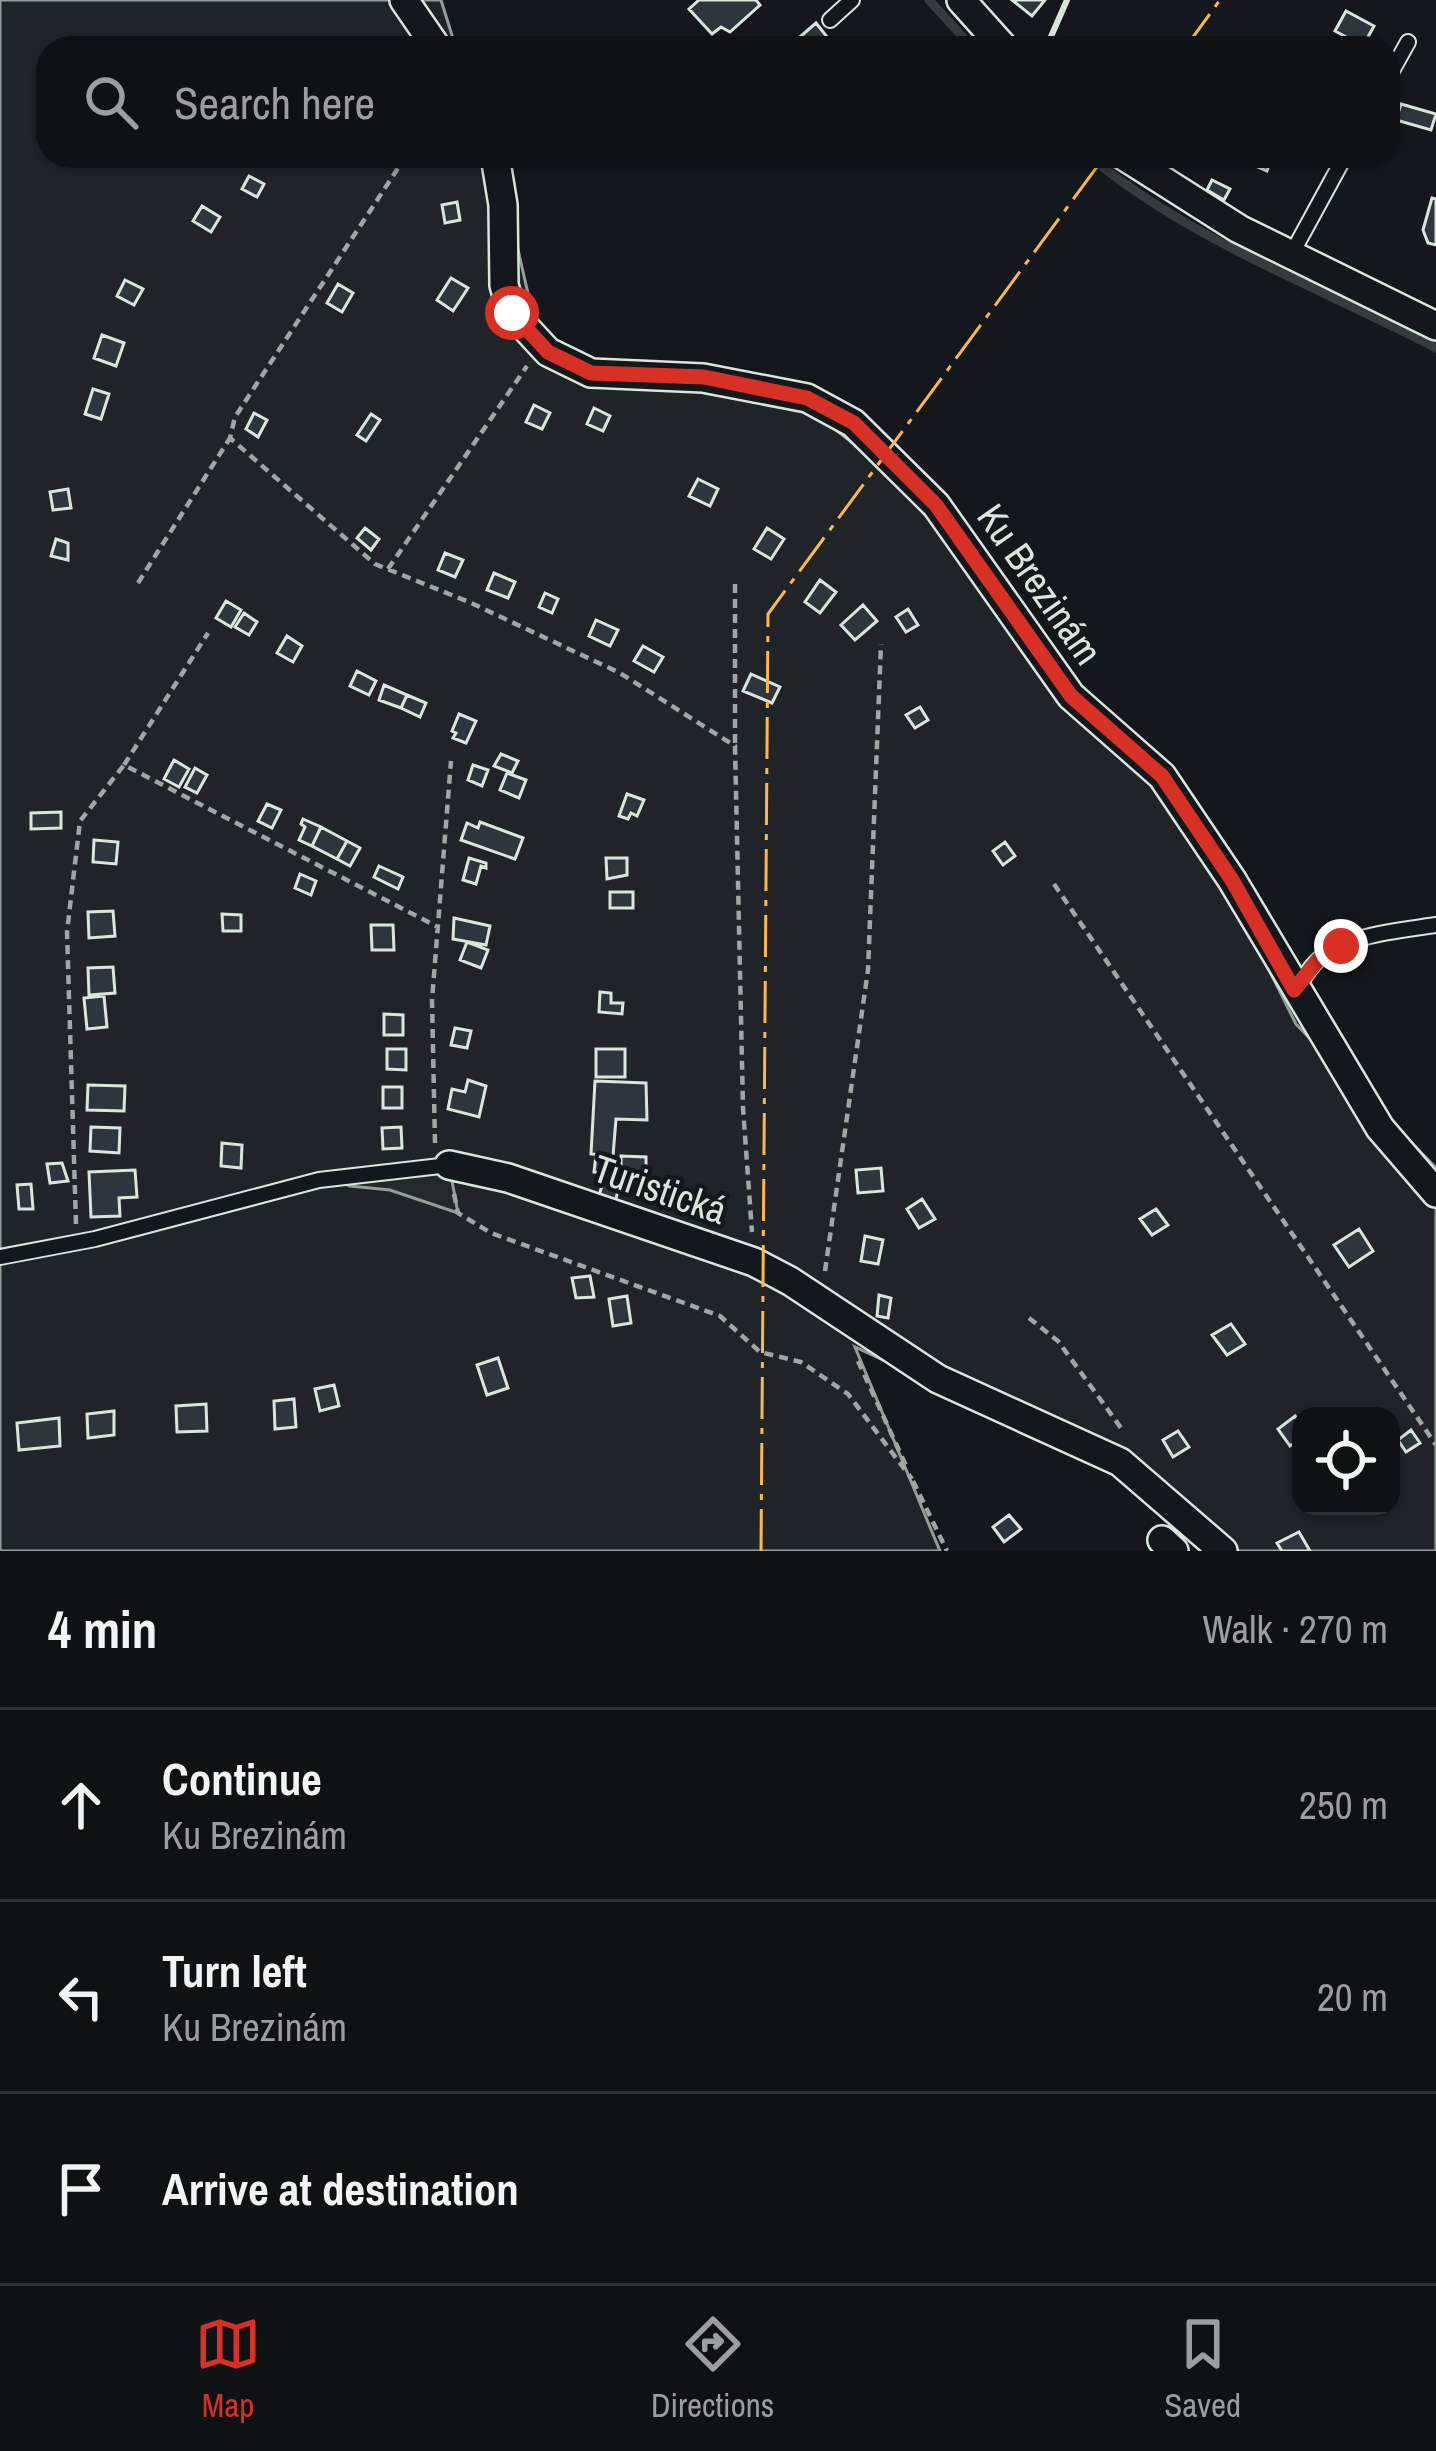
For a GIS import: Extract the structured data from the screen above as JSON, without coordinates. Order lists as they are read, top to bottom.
{
  "streets": {
    "street": ["Ku Brezinám", "Turistická"]
  },
  "page": {
    "search": "Search here",
    "heading": ["4 min", "Walk · 270 m"],
    "list": [
      ["Continue", "Ku Brezinám", "250 m"],
      ["Turn left", "Ku Brezinám", "20 m"],
      "Arrive at destination"
    ],
    "nav": ["Map", "Directions", "Saved"]
  }
}
